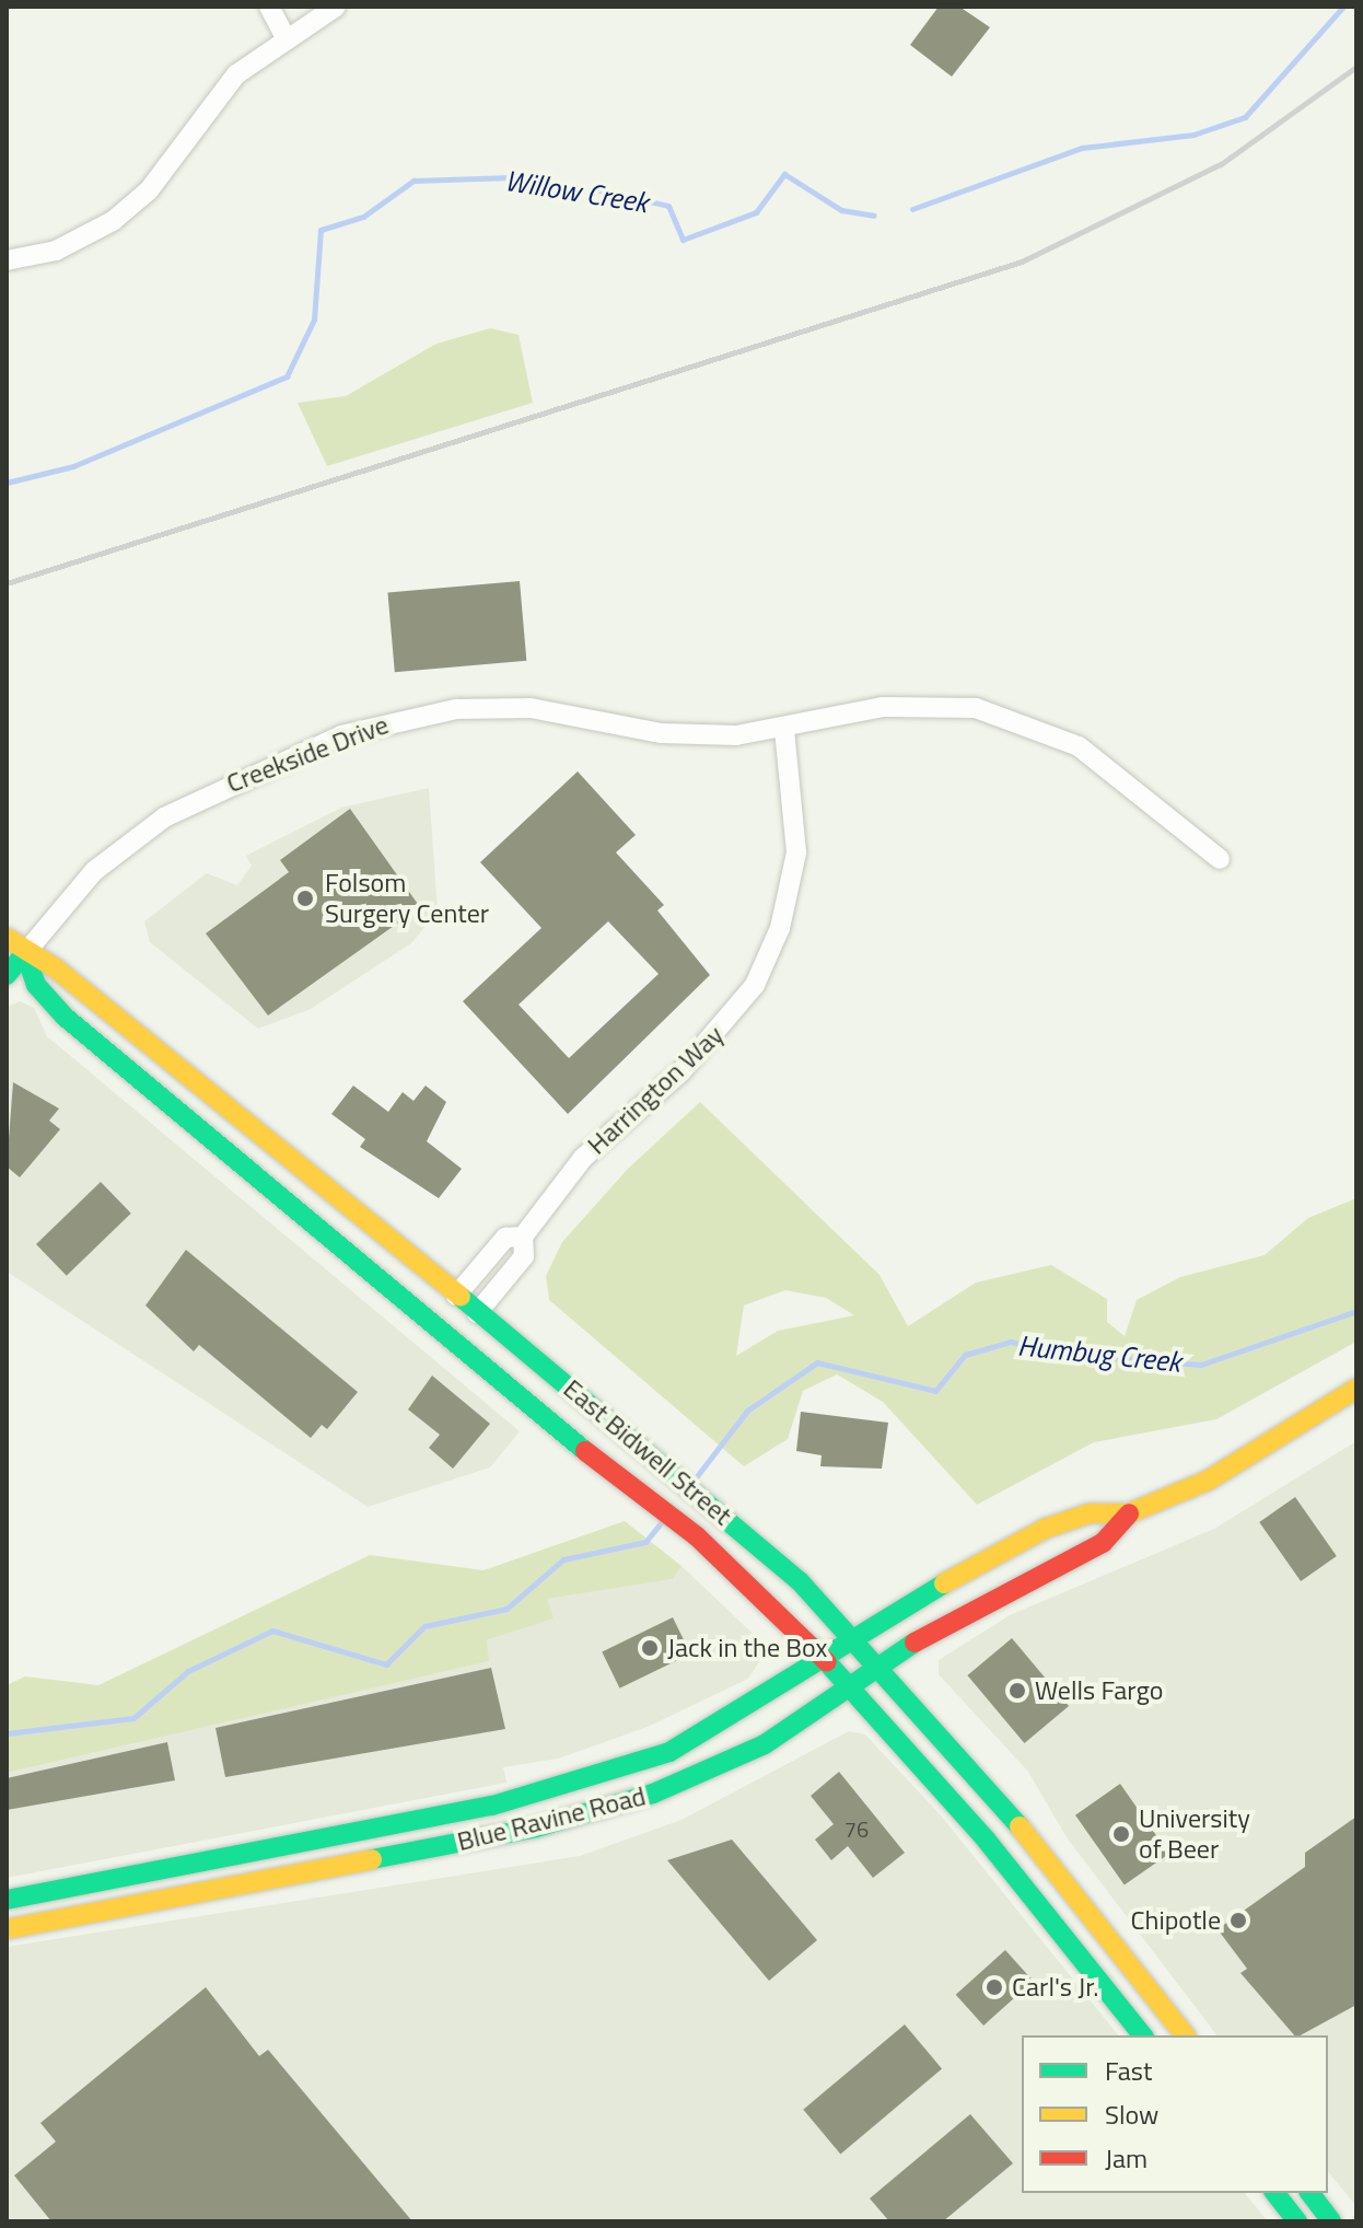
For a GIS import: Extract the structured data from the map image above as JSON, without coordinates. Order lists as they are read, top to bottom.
{
  "streets": {
    "main road": ["Creekside Drive", "East Bidwell Street", "Blue Ravine Road"],
    "street": ["Harrington Way"]
  },
  "crossings": [
    ["Creekside Drive", "Harrington Way"],
    ["Creekside Drive", "East Bidwell Street"],
    ["Harrington Way", "East Bidwell Street"],
    ["East Bidwell Street", "Blue Ravine Road"]
  ],
  "water": ["Willow Creek", "Humbug Creek"],
  "places": [
    "Folsom Surgery Center",
    "Jack in the Box",
    "Wells Fargo",
    "University of Beer",
    "Chipotle",
    "Carl's Jr."
  ],
  "house_numbers": ["76"],
  "legend": ["Fast", "Slow", "Jam"]
}
